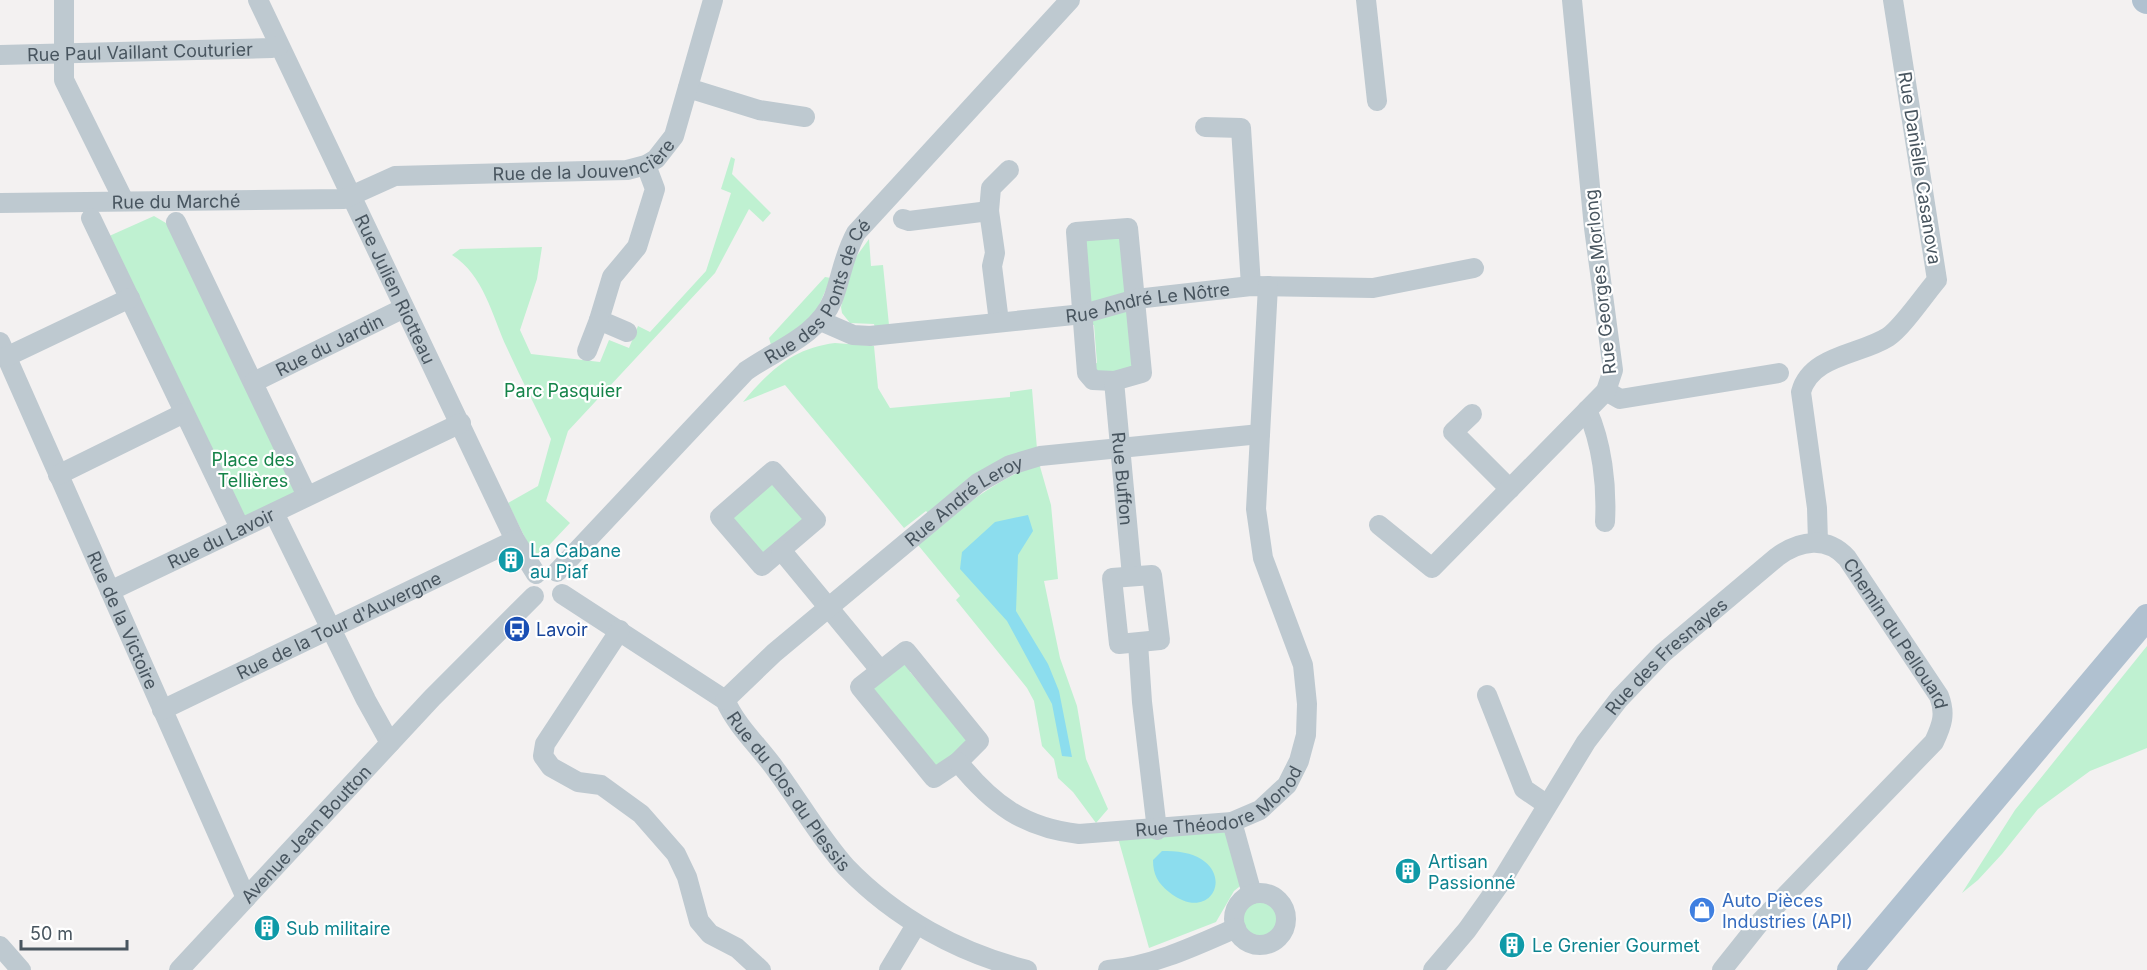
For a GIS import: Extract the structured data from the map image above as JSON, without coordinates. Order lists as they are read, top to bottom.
{
  "streets": {
    "street": [
      "Rue Paul Vaillant Couturier",
      "Rue de la Jouvencière",
      "Rue Danielle Casanova",
      "Rue du Marché",
      "Rue Georges Morlong",
      "Rue Julien Riotteau",
      "Rue des Ponts de Cé",
      "Rue André Le Nôtre",
      "Rue du Jardin",
      "Rue Buffon",
      "Rue André Leroy",
      "Rue du Lavoir",
      "Rue de la Victoire",
      "Rue de la Tour d'Auvergne",
      "Chemin du Pellouard",
      "Rue des Fresnayes",
      "Rue du Clos du Plessis",
      "Rue Théodore Monod",
      "Avenue Jean Boutton"
    ]
  },
  "crossings": [
    ["Rue Paul Vaillant Couturier", "Rue Julien Riotteau"],
    ["Rue de la Jouvencière", "Rue du Marché"],
    ["Rue de la Jouvencière", "Rue Julien Riotteau"],
    ["Rue Danielle Casanova", "Chemin du Pellouard"],
    ["Rue Danielle Casanova", "Rue des Fresnayes"],
    ["Rue du Marché", "Rue Julien Riotteau"],
    ["Rue Julien Riotteau", "Rue des Ponts de Cé"],
    ["Rue Julien Riotteau", "Rue du Jardin"],
    ["Rue Julien Riotteau", "Rue du Lavoir"],
    ["Rue Julien Riotteau", "Rue de la Tour d'Auvergne"],
    ["Rue Julien Riotteau", "Rue du Clos du Plessis"],
    ["Rue Julien Riotteau", "Avenue Jean Boutton"],
    ["Rue des Ponts de Cé", "Rue André Le Nôtre"],
    ["Rue des Ponts de Cé", "Rue du Clos du Plessis"],
    ["Rue des Ponts de Cé", "Avenue Jean Boutton"],
    ["Rue André Le Nôtre", "Rue Théodore Monod"],
    ["Rue Buffon", "Rue André Leroy"],
    ["Rue André Leroy", "Rue du Clos du Plessis"],
    ["Rue André Leroy", "Rue Théodore Monod"],
    ["Rue du Lavoir", "Rue de la Victoire"],
    ["Rue de la Victoire", "Rue de la Tour d'Auvergne"],
    ["Rue de la Victoire", "Avenue Jean Boutton"],
    ["Chemin du Pellouard", "Rue des Fresnayes"],
    ["Rue du Clos du Plessis", "Avenue Jean Boutton"]
  ],
  "parks": ["Parc Pasquier", "Place des Tellières"],
  "places": {
    "building": [
      "La Cabane au Piaf",
      "Artisan Passionné",
      "Sub militaire",
      "Le Grenier Gourmet"
    ],
    "bus stop": ["Lavoir"],
    "shop": ["Auto Pièces Industries (API)"]
  },
  "scale_bar": "50 m"
}
